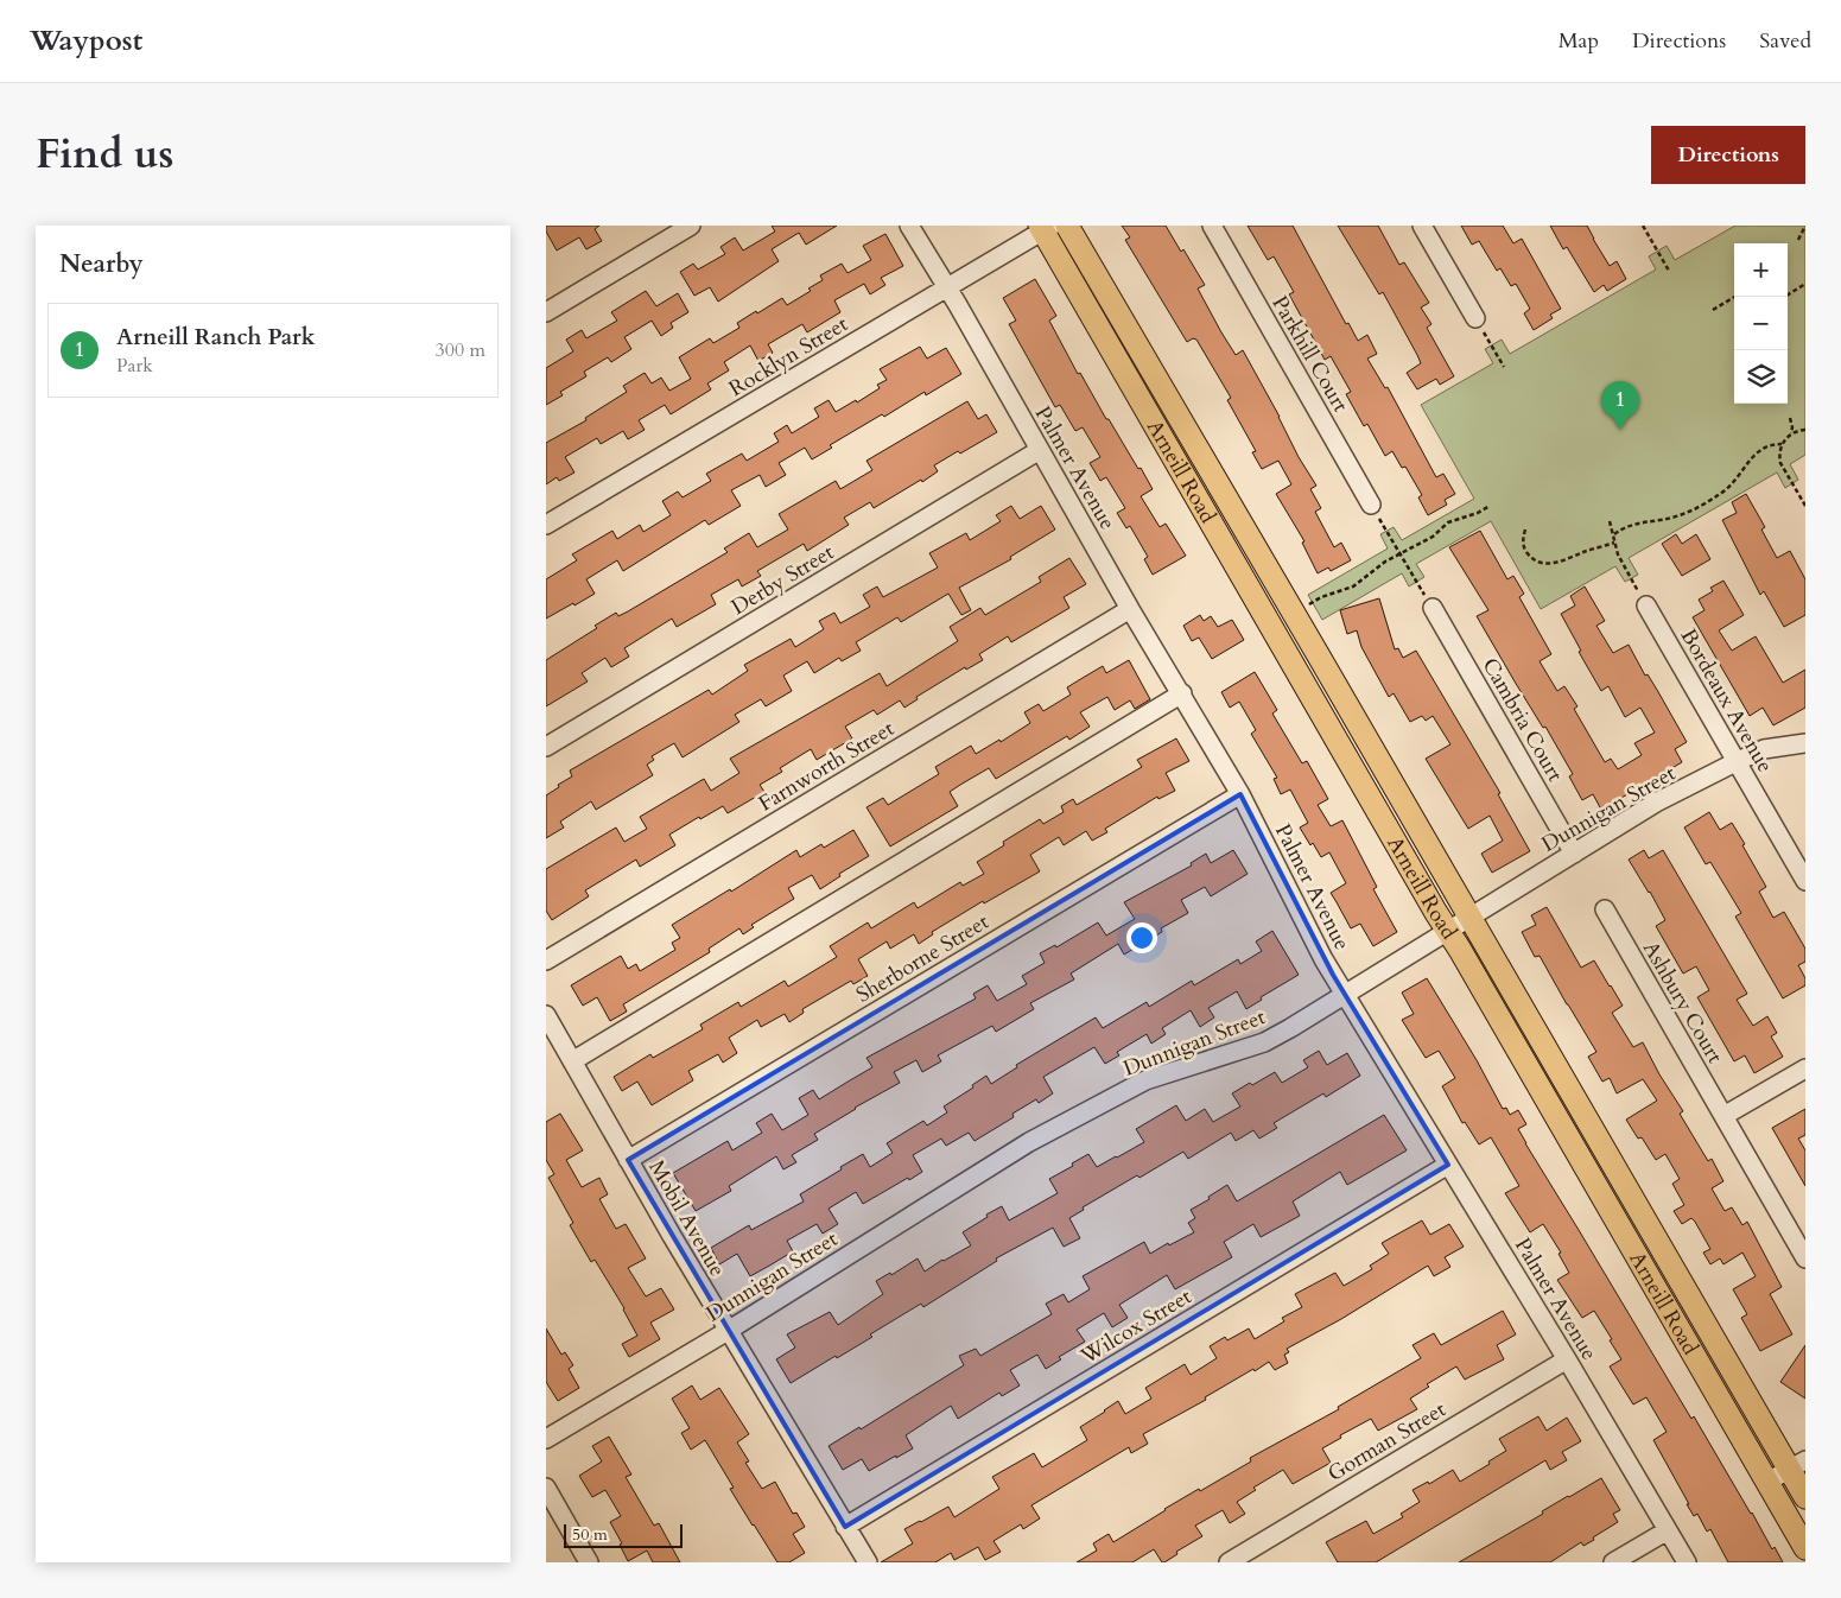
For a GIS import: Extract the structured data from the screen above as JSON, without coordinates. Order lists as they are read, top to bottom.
{
  "streets": {
    "main road": ["Arneill Road"],
    "street": [
      "Parkhill Court",
      "Rocklyn Street",
      "Palmer Avenue",
      "Derby Street",
      "Bordeaux Avenue",
      "Cambria Court",
      "Farnworth Street",
      "Dunnigan Street",
      "Sherborne Street",
      "Ashbury Court",
      "Mobil Avenue",
      "Wilcox Street",
      "Gorman Street"
    ]
  },
  "crossings": [
    ["Rocklyn Street", "Palmer Avenue"],
    ["Rocklyn Street", "Arneill Road"],
    ["Palmer Avenue", "Derby Street"],
    ["Palmer Avenue", "Farnworth Street"],
    ["Palmer Avenue", "Dunnigan Street"],
    ["Palmer Avenue", "Sherborne Street"],
    ["Palmer Avenue", "Wilcox Street"],
    ["Palmer Avenue", "Gorman Street"],
    ["Arneill Road", "Dunnigan Street"],
    ["Bordeaux Avenue", "Dunnigan Street"],
    ["Cambria Court", "Dunnigan Street"],
    ["Dunnigan Street", "Mobil Avenue"],
    ["Sherborne Street", "Mobil Avenue"],
    ["Mobil Avenue", "Wilcox Street"]
  ],
  "scale_bar": "50 m",
  "page": {
    "header": "Waypost",
    "nav": ["Map", "Directions", "Saved"],
    "title": "Find us",
    "buttons": "Directions",
    "heading": "Nearby",
    "map_buttons": ["+", "−"],
    "list": [
      {
        "mark": "1",
        "name": "Arneill Ranch Park",
        "note": "Park",
        "value": "300 m"
      }
    ],
    "pins": "1",
    "scale": "50 m"
  }
}
